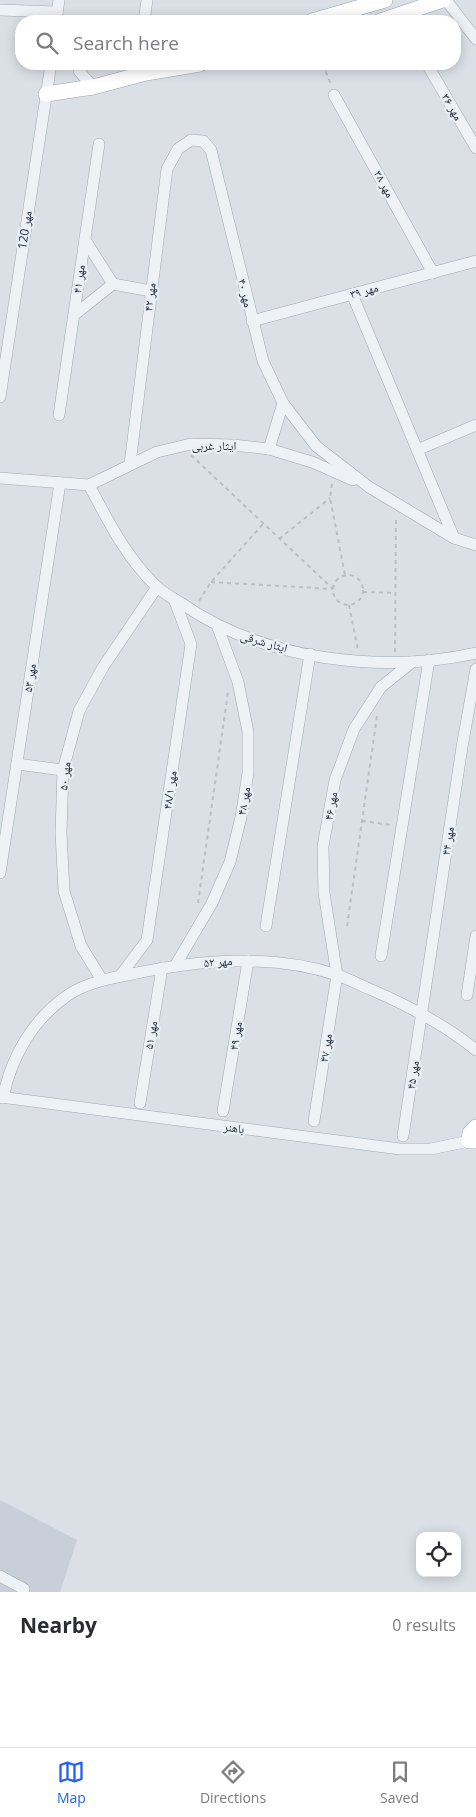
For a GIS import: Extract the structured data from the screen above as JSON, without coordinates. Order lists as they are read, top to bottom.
{
  "streets": {
    "street": [
      "مهر ۳۶",
      "مهر ۳۸",
      "مهر 120",
      "مهر ۴۱",
      "مهر ۳۹",
      "مهر ۴۰",
      "مهر ۴۲",
      "ایثار غربی",
      "ایثار شرقی",
      "مهر ۵۳",
      "مهر ۵۰",
      "مهر ۴۸/۱",
      "مهر ۴۸",
      "مهر ۴۶",
      "مهر ۴۴",
      "مهر ۵۲",
      "مهر ۵۱",
      "مهر ۴۹",
      "مهر ۴۷",
      "مهر ۴۵",
      "باهنر"
    ]
  },
  "crossings": [
    ["مهر ۳۸", "مهر ۳۹"],
    ["مهر ۳۹", "مهر ۴۰"],
    ["مهر ۴۰", "مهر ۴۲"],
    ["مهر ۴۰", "ایثار غربی"],
    ["مهر ۴۲", "ایثار غربی"],
    ["ایثار غربی", "ایثار شرقی"],
    ["ایثار شرقی", "مهر ۵۰"],
    ["ایثار شرقی", "مهر ۴۸/۱"],
    ["ایثار شرقی", "مهر ۴۸"],
    ["ایثار شرقی", "مهر ۴۶"],
    ["مهر ۵۰", "مهر ۵۲"],
    ["مهر ۴۸/۱", "مهر ۵۲"],
    ["مهر ۴۸", "مهر ۵۲"],
    ["مهر ۴۶", "مهر ۵۲"],
    ["مهر ۴۶", "مهر ۴۷"],
    ["مهر ۴۴", "مهر ۵۲"],
    ["مهر ۴۴", "مهر ۴۵"],
    ["مهر ۵۲", "مهر ۵۱"],
    ["مهر ۵۲", "مهر ۴۹"],
    ["مهر ۵۲", "مهر ۴۷"],
    ["مهر ۵۲", "مهر ۴۵"],
    ["مهر ۵۲", "باهنر"]
  ],
  "page": {
    "search": "Search here",
    "heading": ["Nearby", "0 results"],
    "nav": ["Map", "Directions", "Saved"]
  }
}
